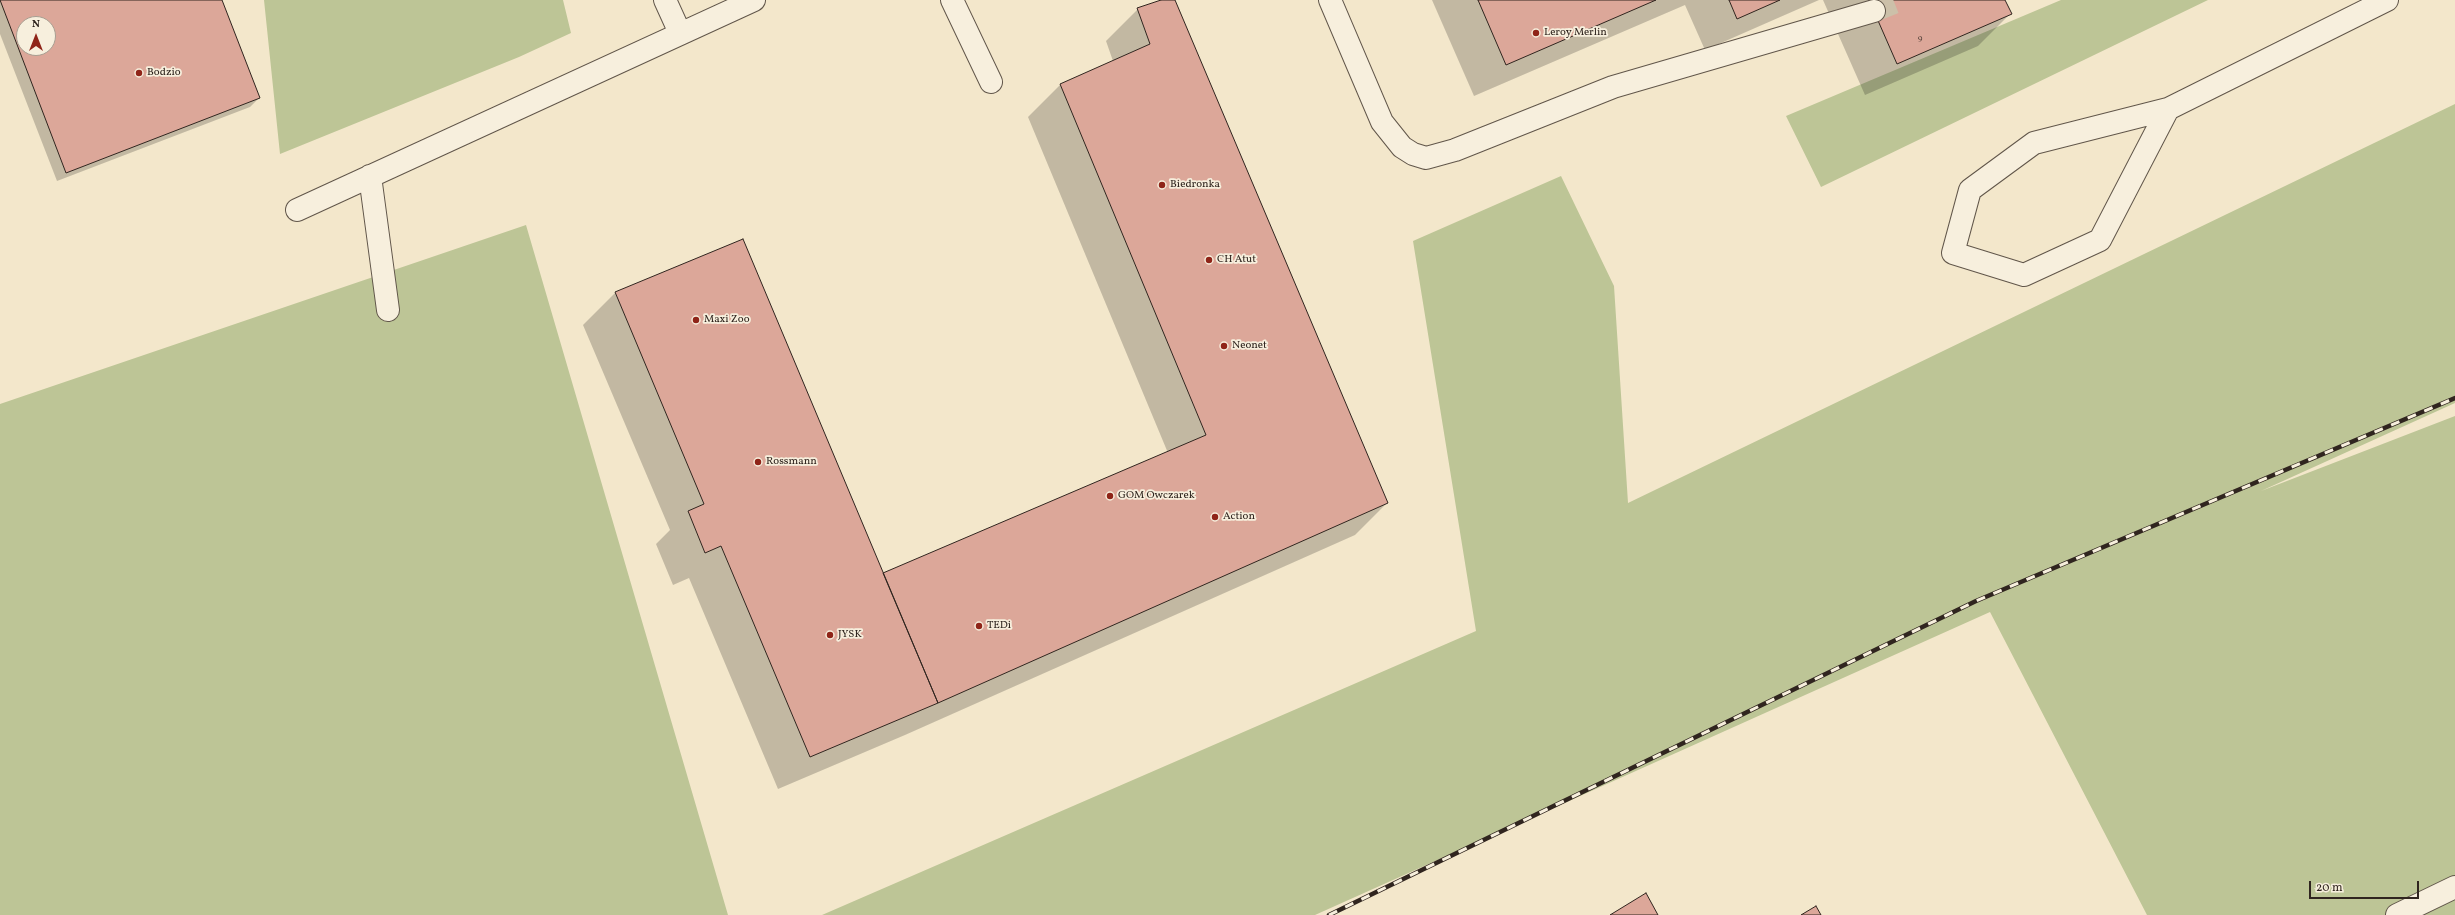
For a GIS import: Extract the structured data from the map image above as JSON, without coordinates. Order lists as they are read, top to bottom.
{
  "places": [
    "Leroy Merlin",
    "Bodzio",
    "Biedronka",
    "CH Atut",
    "Maxi Zoo",
    "Neonet",
    "Rossmann",
    "GOM Owczarek",
    "Action",
    "TEDi",
    "JYSK"
  ],
  "house_numbers": ["9"],
  "scale_bar": "20 m",
  "north": "top"
}
